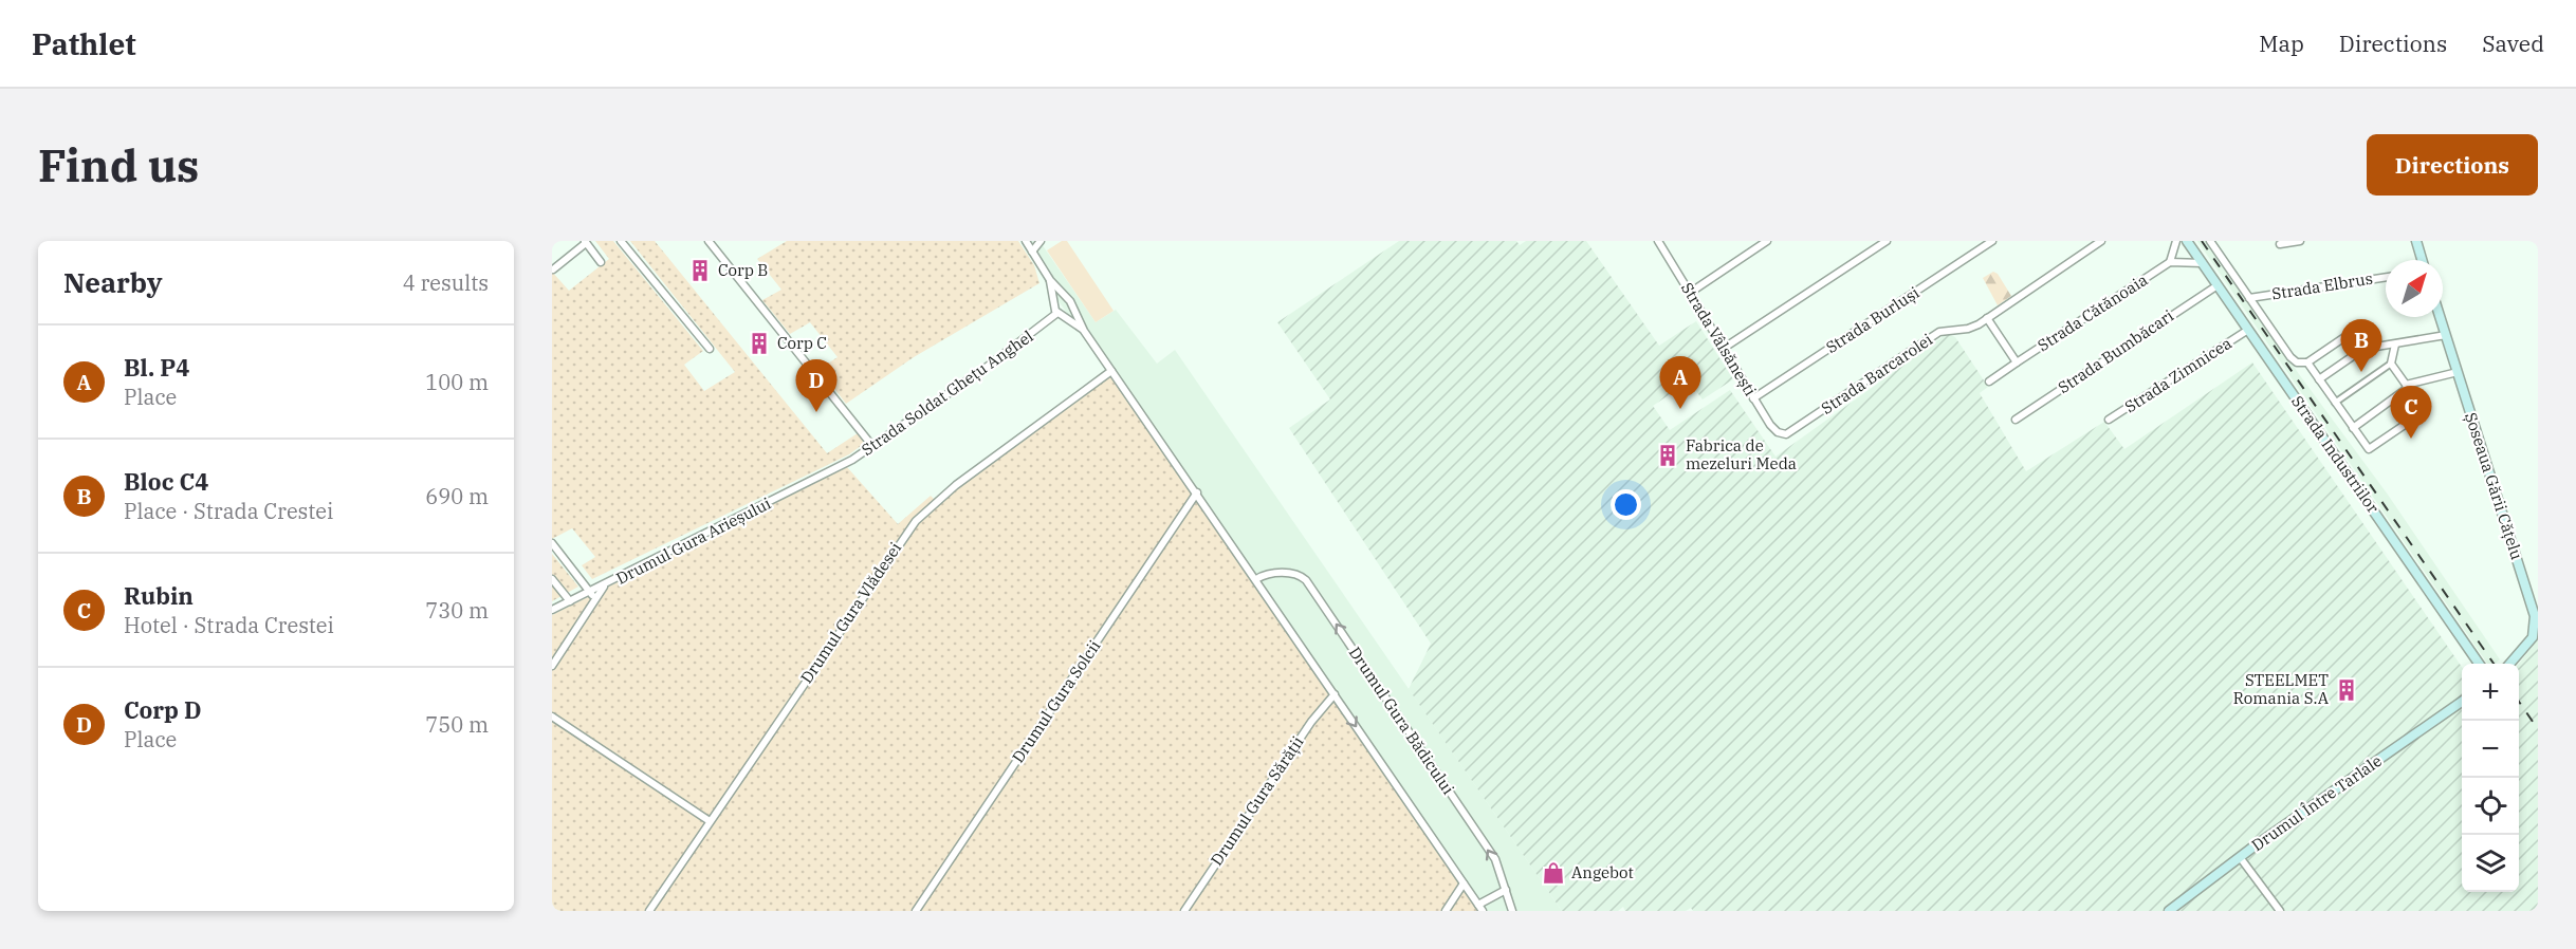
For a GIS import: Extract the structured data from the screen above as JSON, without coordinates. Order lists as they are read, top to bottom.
{
  "streets": {
    "main road": ["Strada Industriilor", "Șoseaua Gării Cățelu", "Drumul Între Tarlale"],
    "street": [
      "Strada Elbrus",
      "Strada Cătănoaia",
      "Strada Burluși",
      "Strada Vâlsănești",
      "Strada Bumbăcari",
      "Strada Barcarolei",
      "Strada Zimnicea",
      "Strada Soldat Ghețu Anghel",
      "Drumul Gura Arieșului",
      "Drumul Gura Vlădesei",
      "Drumul Gura Solcii",
      "Drumul Gura Bădicului",
      "Drumul Gura Sărății"
    ]
  },
  "crossings": [
    ["Strada Burluși", "Strada Vâlsănești"],
    ["Strada Vâlsănești", "Strada Barcarolei"],
    ["Strada Bumbăcari", "Strada Industriilor"],
    ["Strada Zimnicea", "Strada Industriilor"],
    ["Strada Soldat Ghețu Anghel", "Drumul Gura Arieșului"]
  ],
  "places": {
    "building": [
      "Corp B",
      "Corp C",
      "Fabrica de mezeluri Meda",
      "STEELMET Romania S.A"
    ],
    "shop": ["Angebot"]
  },
  "north": "top right",
  "page": {
    "header": "Pathlet",
    "nav": ["Map", "Directions", "Saved"],
    "buttons": "Directions",
    "title": "Find us",
    "heading": ["Nearby", "4 results"],
    "pins": [
      "B",
      "A",
      "D",
      "C"
    ],
    "list": [
      {
        "mark": "A",
        "name": "Bl. P4",
        "note": "Place",
        "value": "100 m"
      },
      {
        "mark": "B",
        "name": "Bloc C4",
        "note": "Place · Strada Crestei",
        "value": "690 m"
      },
      {
        "mark": "C",
        "name": "Rubin",
        "note": "Hotel · Strada Crestei",
        "value": "730 m"
      },
      {
        "mark": "D",
        "name": "Corp D",
        "note": "Place",
        "value": "750 m"
      }
    ],
    "map_buttons": ["+", "−"]
  }
}
